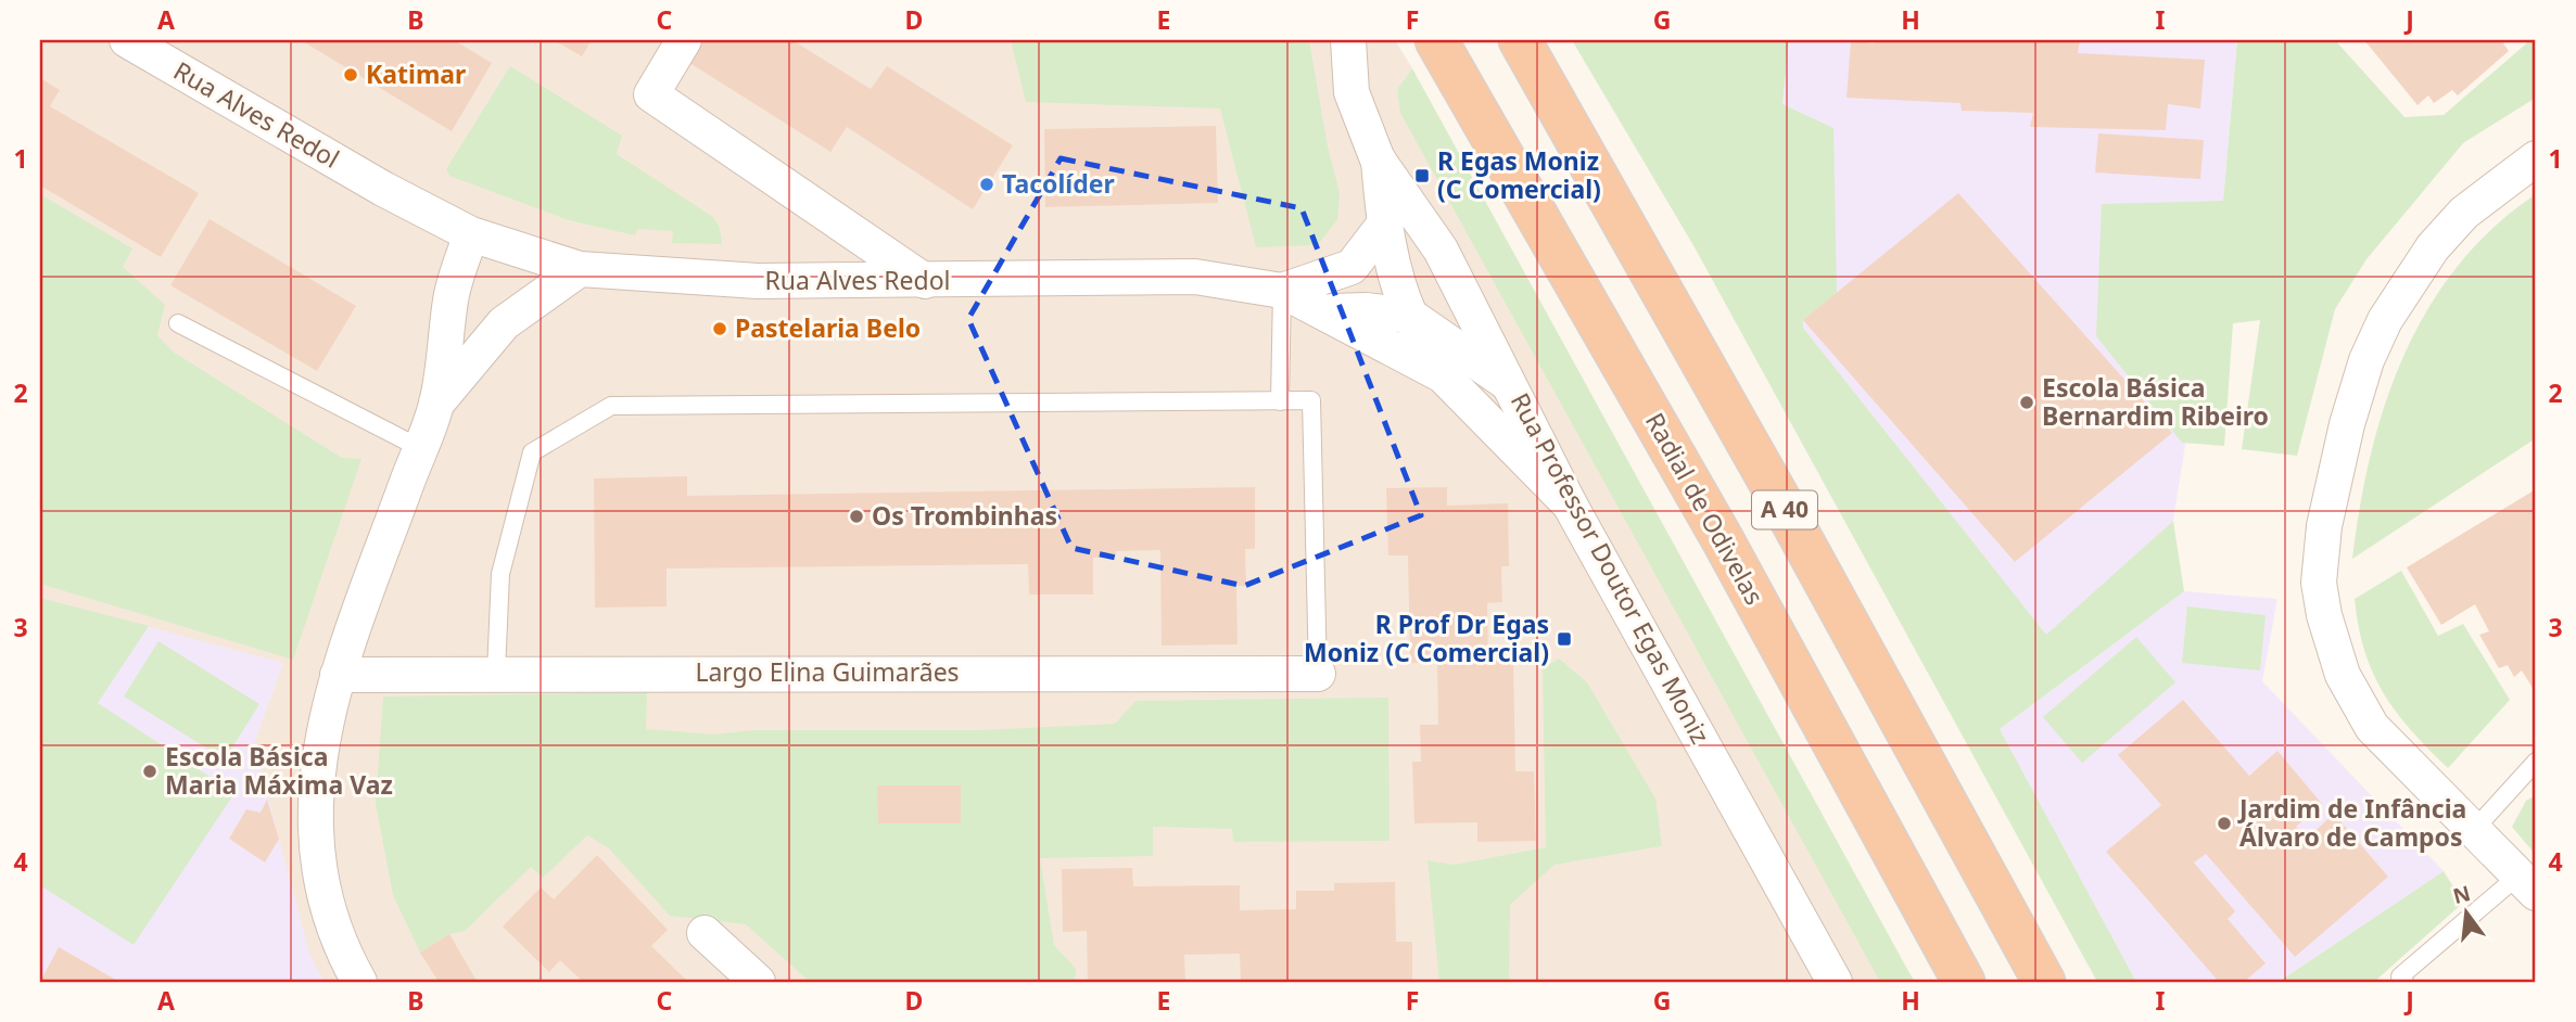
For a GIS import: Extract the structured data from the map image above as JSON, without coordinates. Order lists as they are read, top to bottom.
{
  "streets": {
    "highway": ["Radial de Odivelas", "A 40"],
    "street": ["Rua Alves Redol", "Rua Professor Doutor Egas Moniz", "Largo Elina Guimarães"]
  },
  "crossings": [
    ["Rua Alves Redol", "Rua Professor Doutor Egas Moniz"]
  ],
  "places": {
    "other": [
      "Katimar",
      "Tacolíder",
      "Pastelaria Belo",
      "Escola Básica Bernardim Ribeiro",
      "Os Trombinhas",
      "Escola Básica Maria Máxima Vaz",
      "Jardim de Infância Álvaro de Campos"
    ],
    "transit": ["R Egas Moniz (C Comercial)", "R Prof Dr Egas Moniz (C Comercial)"]
  },
  "north": "top",
  "grid": {
    "columns": [
      "A",
      "B",
      "C",
      "D",
      "E",
      "F",
      "G",
      "H",
      "I",
      "J"
    ],
    "rows": [
      "1",
      "2",
      "3",
      "4"
    ]
  }
}
